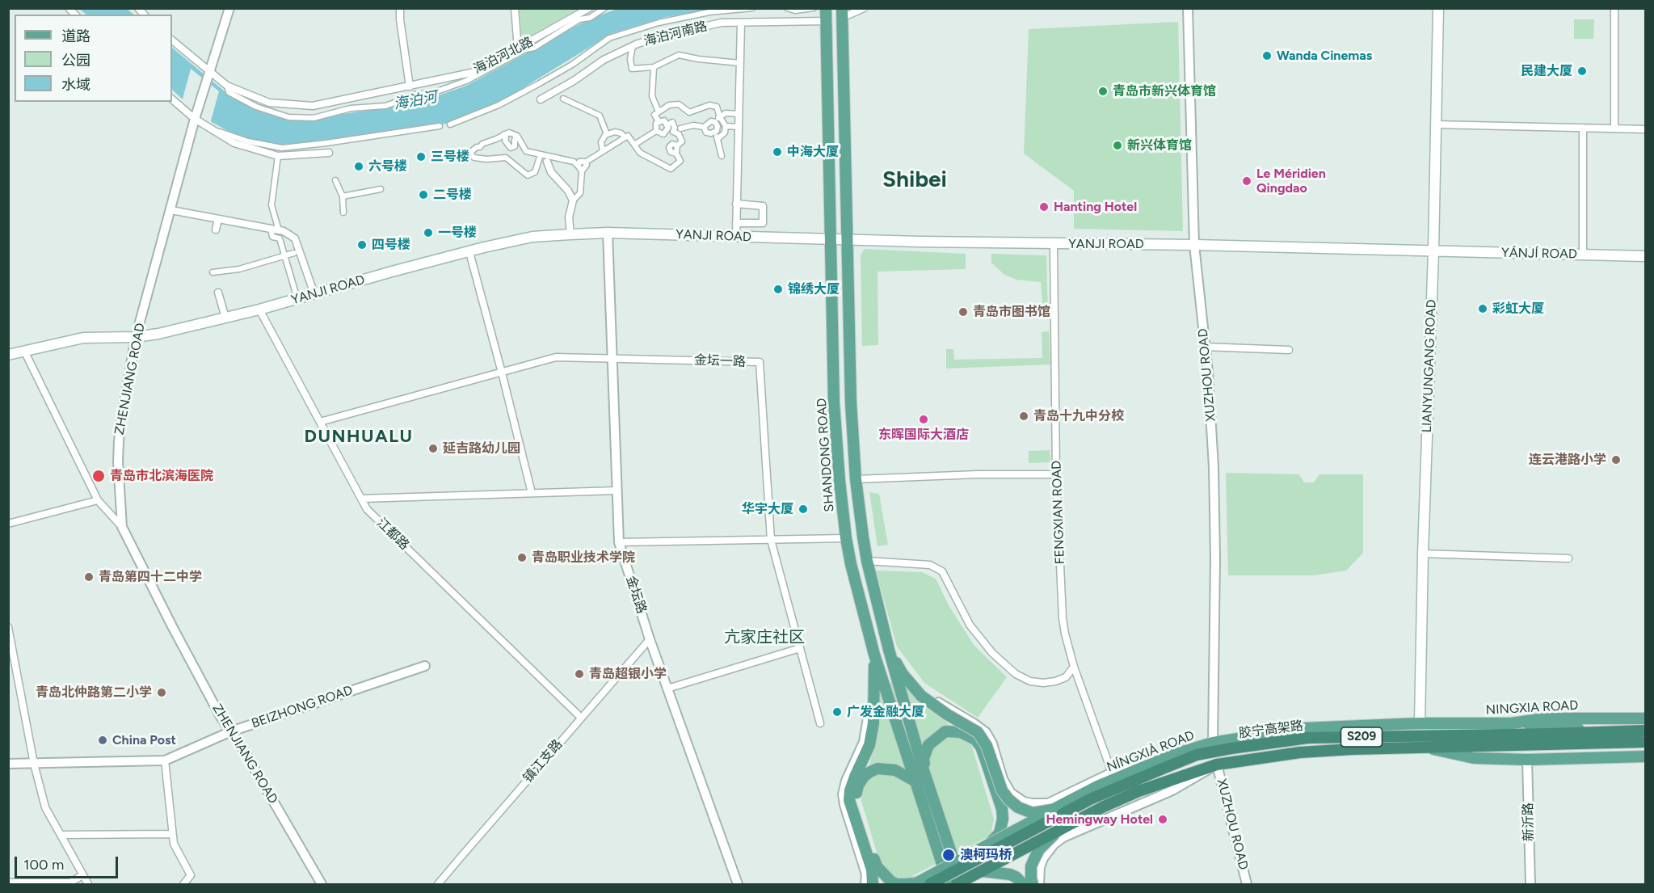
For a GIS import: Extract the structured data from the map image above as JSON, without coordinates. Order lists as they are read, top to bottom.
{
  "streets": {
    "highway": ["胶宁高架路", "S209"],
    "main road": [
      "YANJI ROAD",
      "YÁNJÍ ROAD",
      "LIANYUNGANG ROAD",
      "SHANDONG ROAD",
      "NINGXIA ROAD",
      "NÍNGXIÀ ROAD"
    ],
    "street": [
      "海泊河南路",
      "海泊河北路",
      "金坛一路",
      "XUZHOU ROAD",
      "ZHENJIANG ROAD",
      "FENGXIAN ROAD",
      "江都路",
      "金坛路",
      "BEIZHONG ROAD",
      "镇江支路",
      "新沂路"
    ]
  },
  "crossings": [
    ["海泊河南路", "SHANDONG ROAD"],
    ["海泊河北路", "ZHENJIANG ROAD"],
    ["YANJI ROAD", "YÁNJÍ ROAD"],
    ["YANJI ROAD", "LIANYUNGANG ROAD"],
    ["YANJI ROAD", "XUZHOU ROAD"],
    ["YANJI ROAD", "ZHENJIANG ROAD"],
    ["YANJI ROAD", "SHANDONG ROAD"],
    ["YANJI ROAD", "FENGXIAN ROAD"],
    ["YANJI ROAD", "江都路"],
    ["YANJI ROAD", "金坛路"],
    ["YÁNJÍ ROAD", "LIANYUNGANG ROAD"],
    ["金坛一路", "江都路"],
    ["金坛一路", "金坛路"],
    ["LIANYUNGANG ROAD", "NINGXIA ROAD"],
    ["LIANYUNGANG ROAD", "NÍNGXIÀ ROAD"],
    ["XUZHOU ROAD", "胶宁高架路"],
    ["XUZHOU ROAD", "NÍNGXIÀ ROAD"],
    ["ZHENJIANG ROAD", "BEIZHONG ROAD"],
    ["江都路", "镇江支路"],
    ["金坛路", "镇江支路"],
    ["NINGXIA ROAD", "NÍNGXIÀ ROAD"],
    ["胶宁高架路", "NÍNGXIÀ ROAD"]
  ],
  "districts": ["Shibei", "DUNHUALU", "亢家庄社区"],
  "water": ["海泊河"],
  "places": [
    "Wanda Cinemas",
    "民建大厦",
    "青岛市新兴体育馆",
    "新兴体育馆",
    "中海大厦",
    "三号楼",
    "六号楼",
    "Le Méridien Qingdao",
    "二号楼",
    "Hanting Hotel",
    "一号楼",
    "四号楼",
    "锦绣大厦",
    "彩虹大厦",
    "青岛市图书馆",
    "青岛十九中分校",
    "东晖国际大酒店",
    "延吉路幼儿园",
    "连云港路小学",
    "青岛市北滨海医院",
    "华宇大厦",
    "青岛职业技术学院",
    "青岛第四十二中学",
    "青岛超银小学",
    "青岛北仲路第二小学",
    "广发金融大厦",
    "China Post",
    "Hemingway Hotel",
    "澳柯玛桥"
  ],
  "legend": ["道路", "公园", "水域"],
  "scale_bar": "100 m"
}
